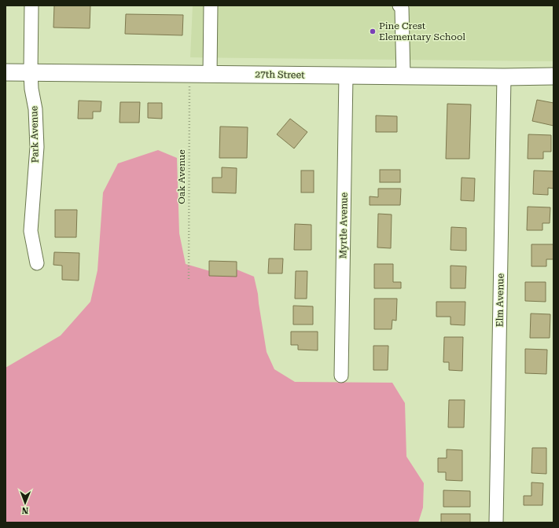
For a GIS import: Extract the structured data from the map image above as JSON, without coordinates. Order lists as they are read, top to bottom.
{
  "streets": {
    "main road": ["27th Street"],
    "street": ["Park Avenue", "Myrtle Avenue", "Elm Avenue"],
    "path": ["Oak Avenue"]
  },
  "crossings": [
    ["27th Street", "Park Avenue"],
    ["27th Street", "Oak Avenue"],
    ["27th Street", "Myrtle Avenue"],
    ["27th Street", "Elm Avenue"]
  ],
  "places": ["Pine Crest Elementary School"],
  "north": "bottom"
}
